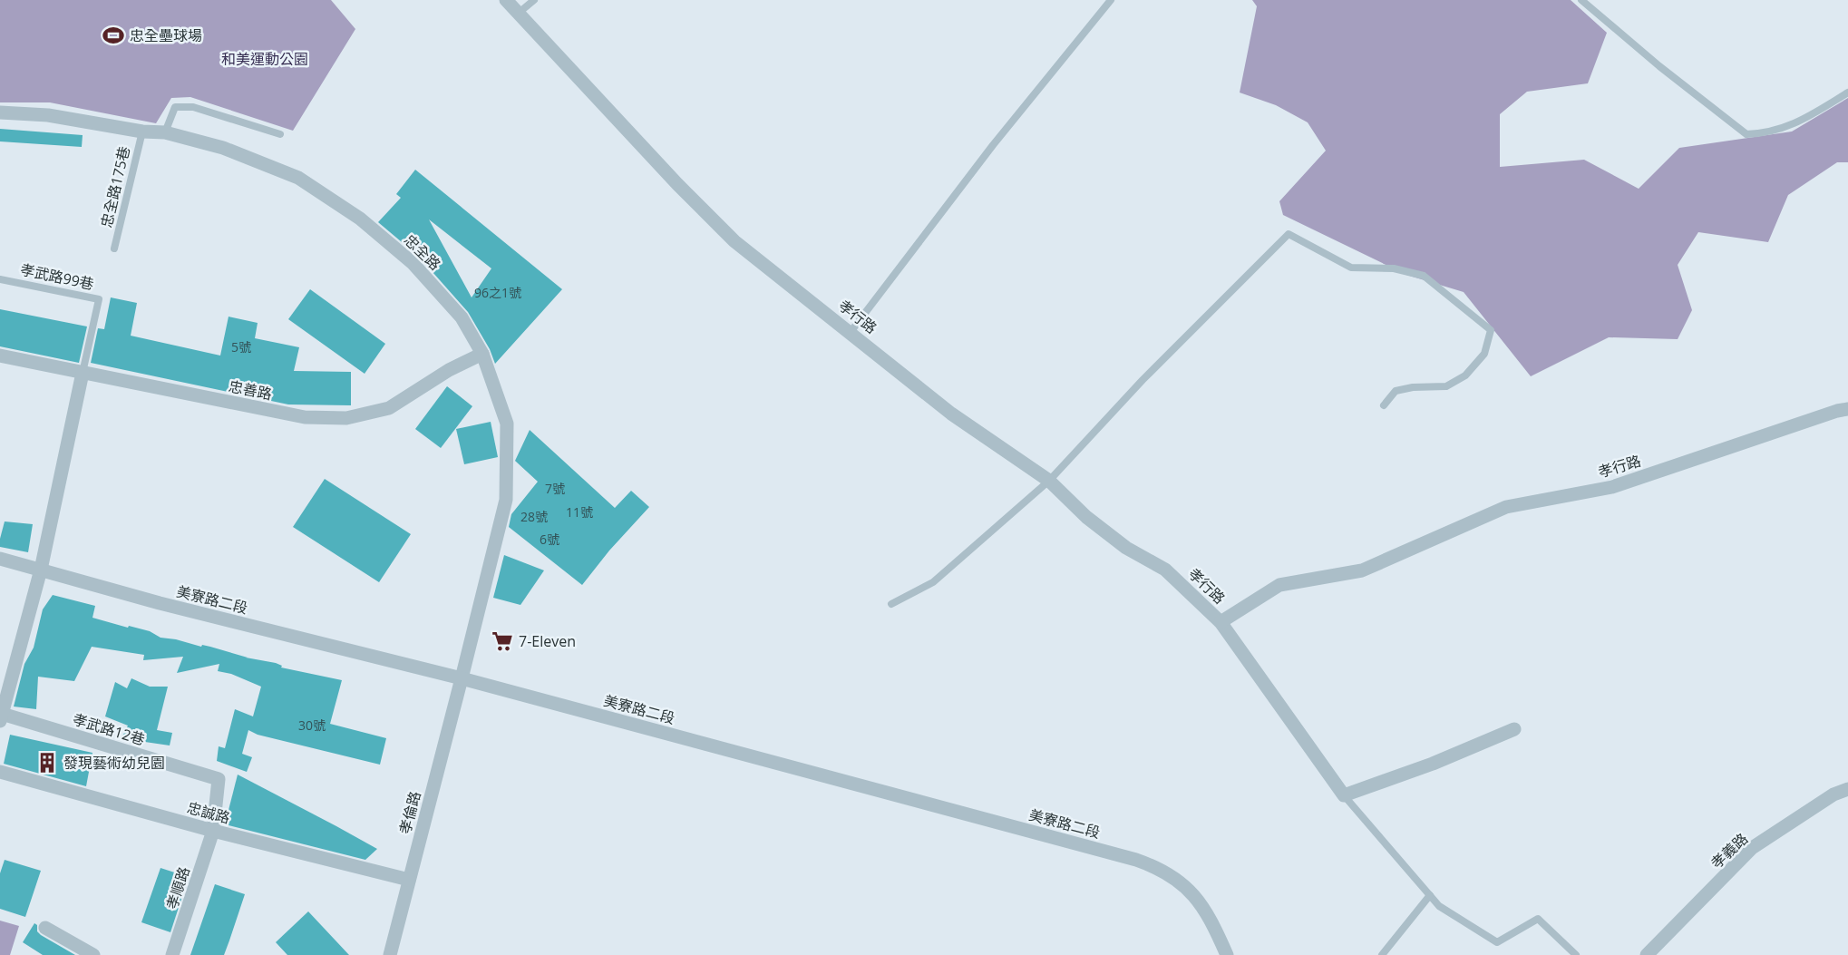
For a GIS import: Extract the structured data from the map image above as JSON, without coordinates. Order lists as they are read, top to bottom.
{
  "streets": {
    "street": [
      "忠全路",
      "孝行路",
      "忠善路",
      "美寮路二段",
      "孝武路12巷",
      "忠誠路",
      "孝倫路",
      "孝義路",
      "孝順路"
    ],
    "lane": ["忠全路175巷", "孝武路99巷"]
  },
  "crossings": [
    ["忠全路175巷", "忠全路"],
    ["忠全路", "忠善路"],
    ["忠全路", "美寮路二段"],
    ["忠全路", "孝倫路"],
    ["孝武路99巷", "忠善路"],
    ["美寮路二段", "孝倫路"],
    ["孝武路12巷", "忠誠路"],
    ["孝武路12巷", "孝順路"],
    ["忠誠路", "孝倫路"],
    ["忠誠路", "孝順路"]
  ],
  "parks": ["和美運動公園"],
  "places": {
    "sports": ["忠全壘球場"],
    "supermarket": ["7-Eleven"],
    "building": ["發現藝術幼兒園"]
  },
  "house_numbers": [
    "96之1號",
    "5號",
    "7號",
    "11號",
    "28號",
    "6號",
    "30號"
  ]
}
